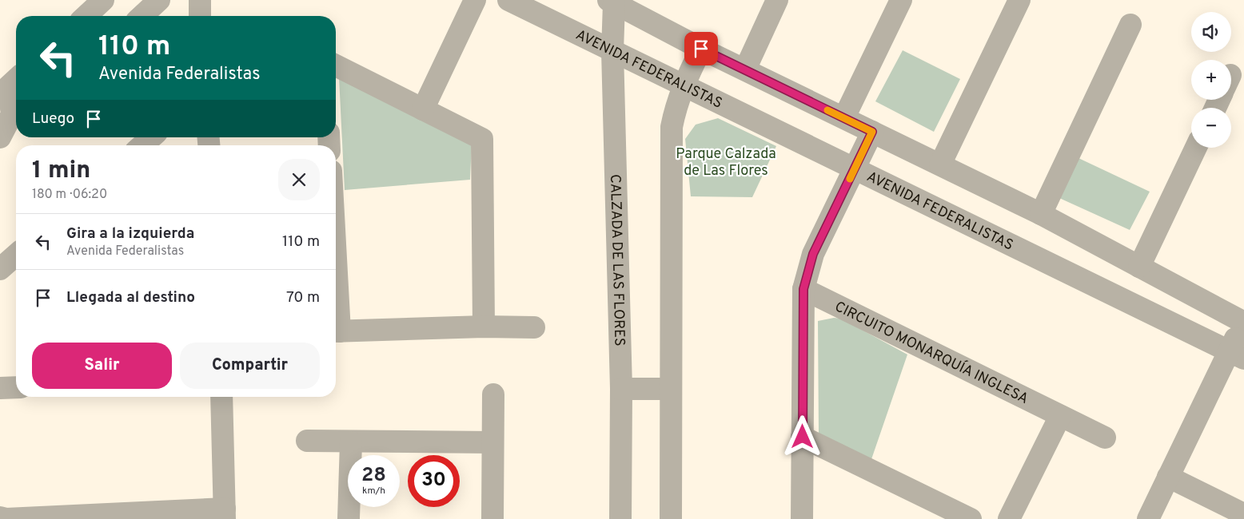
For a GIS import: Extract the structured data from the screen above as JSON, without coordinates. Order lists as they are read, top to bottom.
{
  "streets": {
    "street": ["AVENIDA FEDERALISTAS", "CALZADA DE LAS FLORES", "CIRCUITO MONARQUÍA INGLESA"]
  },
  "crossings": [
    ["AVENIDA FEDERALISTAS", "CALZADA DE LAS FLORES"]
  ],
  "parks": ["Parque Calzada de Las Flores"],
  "page": {
    "map_buttons": ["+", "−"],
    "turn": ["110 m", "Avenida Federalistas"],
    "then": "Luego",
    "heading": ["1 min", "180 m · 06:20"],
    "list": [
      {
        "name": "Gira a la izquierda",
        "note": "Avenida Federalistas",
        "value": "110 m"
      },
      {
        "name": "Llegada al destino",
        "value": "70 m"
      }
    ],
    "buttons": ["Salir", "Compartir"],
    "speed": "28 km/h",
    "limit": "30"
  }
}
